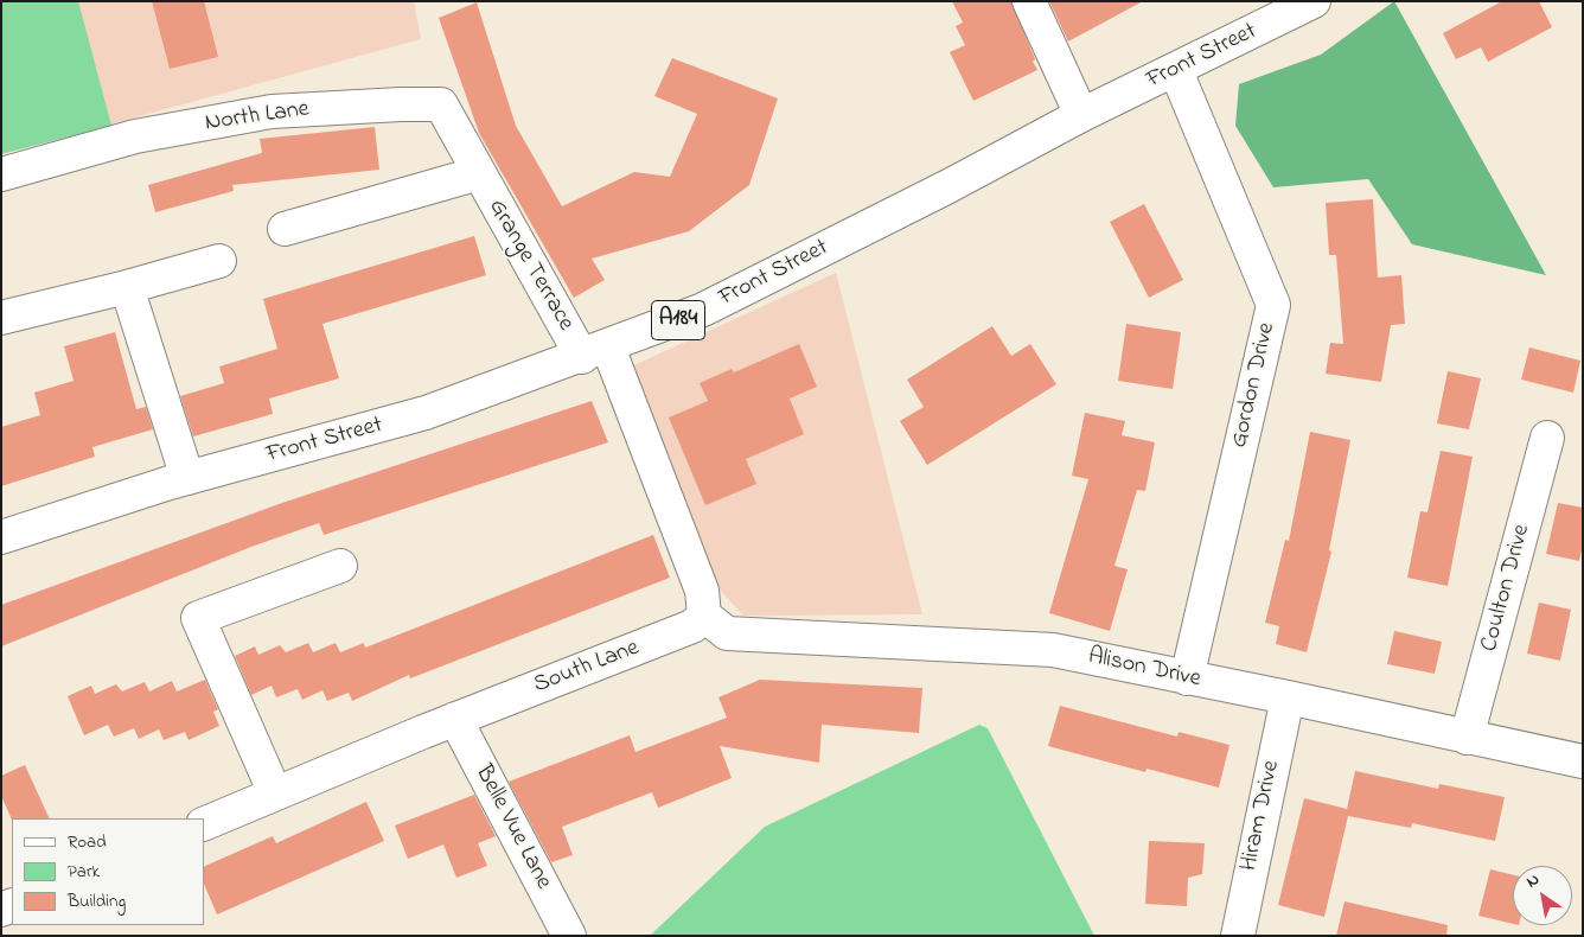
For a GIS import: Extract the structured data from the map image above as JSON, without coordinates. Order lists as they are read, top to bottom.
{
  "streets": {
    "street": [
      "Front Street",
      "North Lane",
      "Grange Terrace",
      "A184",
      "Gordon Drive",
      "Coulton Drive",
      "South Lane",
      "Alison Drive",
      "Hiram Drive",
      "Belle Vue Lane"
    ]
  },
  "crossings": [
    ["Front Street", "Grange Terrace"],
    ["Front Street", "Gordon Drive"],
    ["North Lane", "Grange Terrace"],
    ["Gordon Drive", "Alison Drive"],
    ["Coulton Drive", "Alison Drive"],
    ["South Lane", "Alison Drive"],
    ["South Lane", "Belle Vue Lane"],
    ["Alison Drive", "Hiram Drive"]
  ],
  "legend": ["Road", "Park", "Building"],
  "north": "top left"
}
